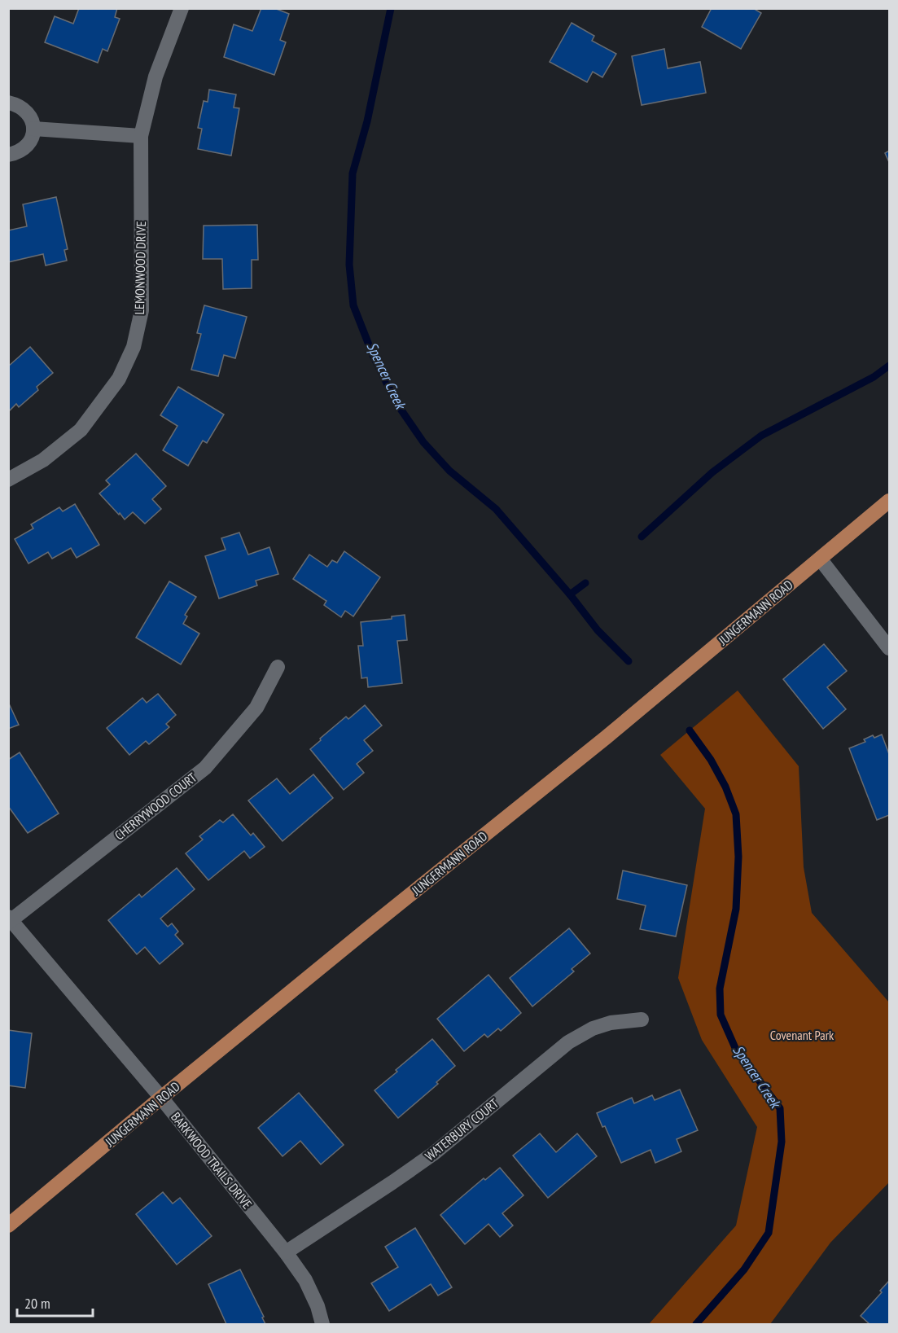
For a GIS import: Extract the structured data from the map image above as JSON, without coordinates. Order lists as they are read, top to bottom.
{
  "streets": {
    "main road": ["JUNGERMANN ROAD"],
    "street": [
      "LEMONWOOD DRIVE",
      "CHERRYWOOD COURT",
      "WATERBURY COURT",
      "BARKWOOD TRAILS DRIVE"
    ]
  },
  "crossings": [
    ["JUNGERMANN ROAD", "BARKWOOD TRAILS DRIVE"],
    ["CHERRYWOOD COURT", "BARKWOOD TRAILS DRIVE"],
    ["WATERBURY COURT", "BARKWOOD TRAILS DRIVE"]
  ],
  "water": ["Spencer Creek"],
  "parks": ["Covenant Park"],
  "scale_bar": "20 m"
}
